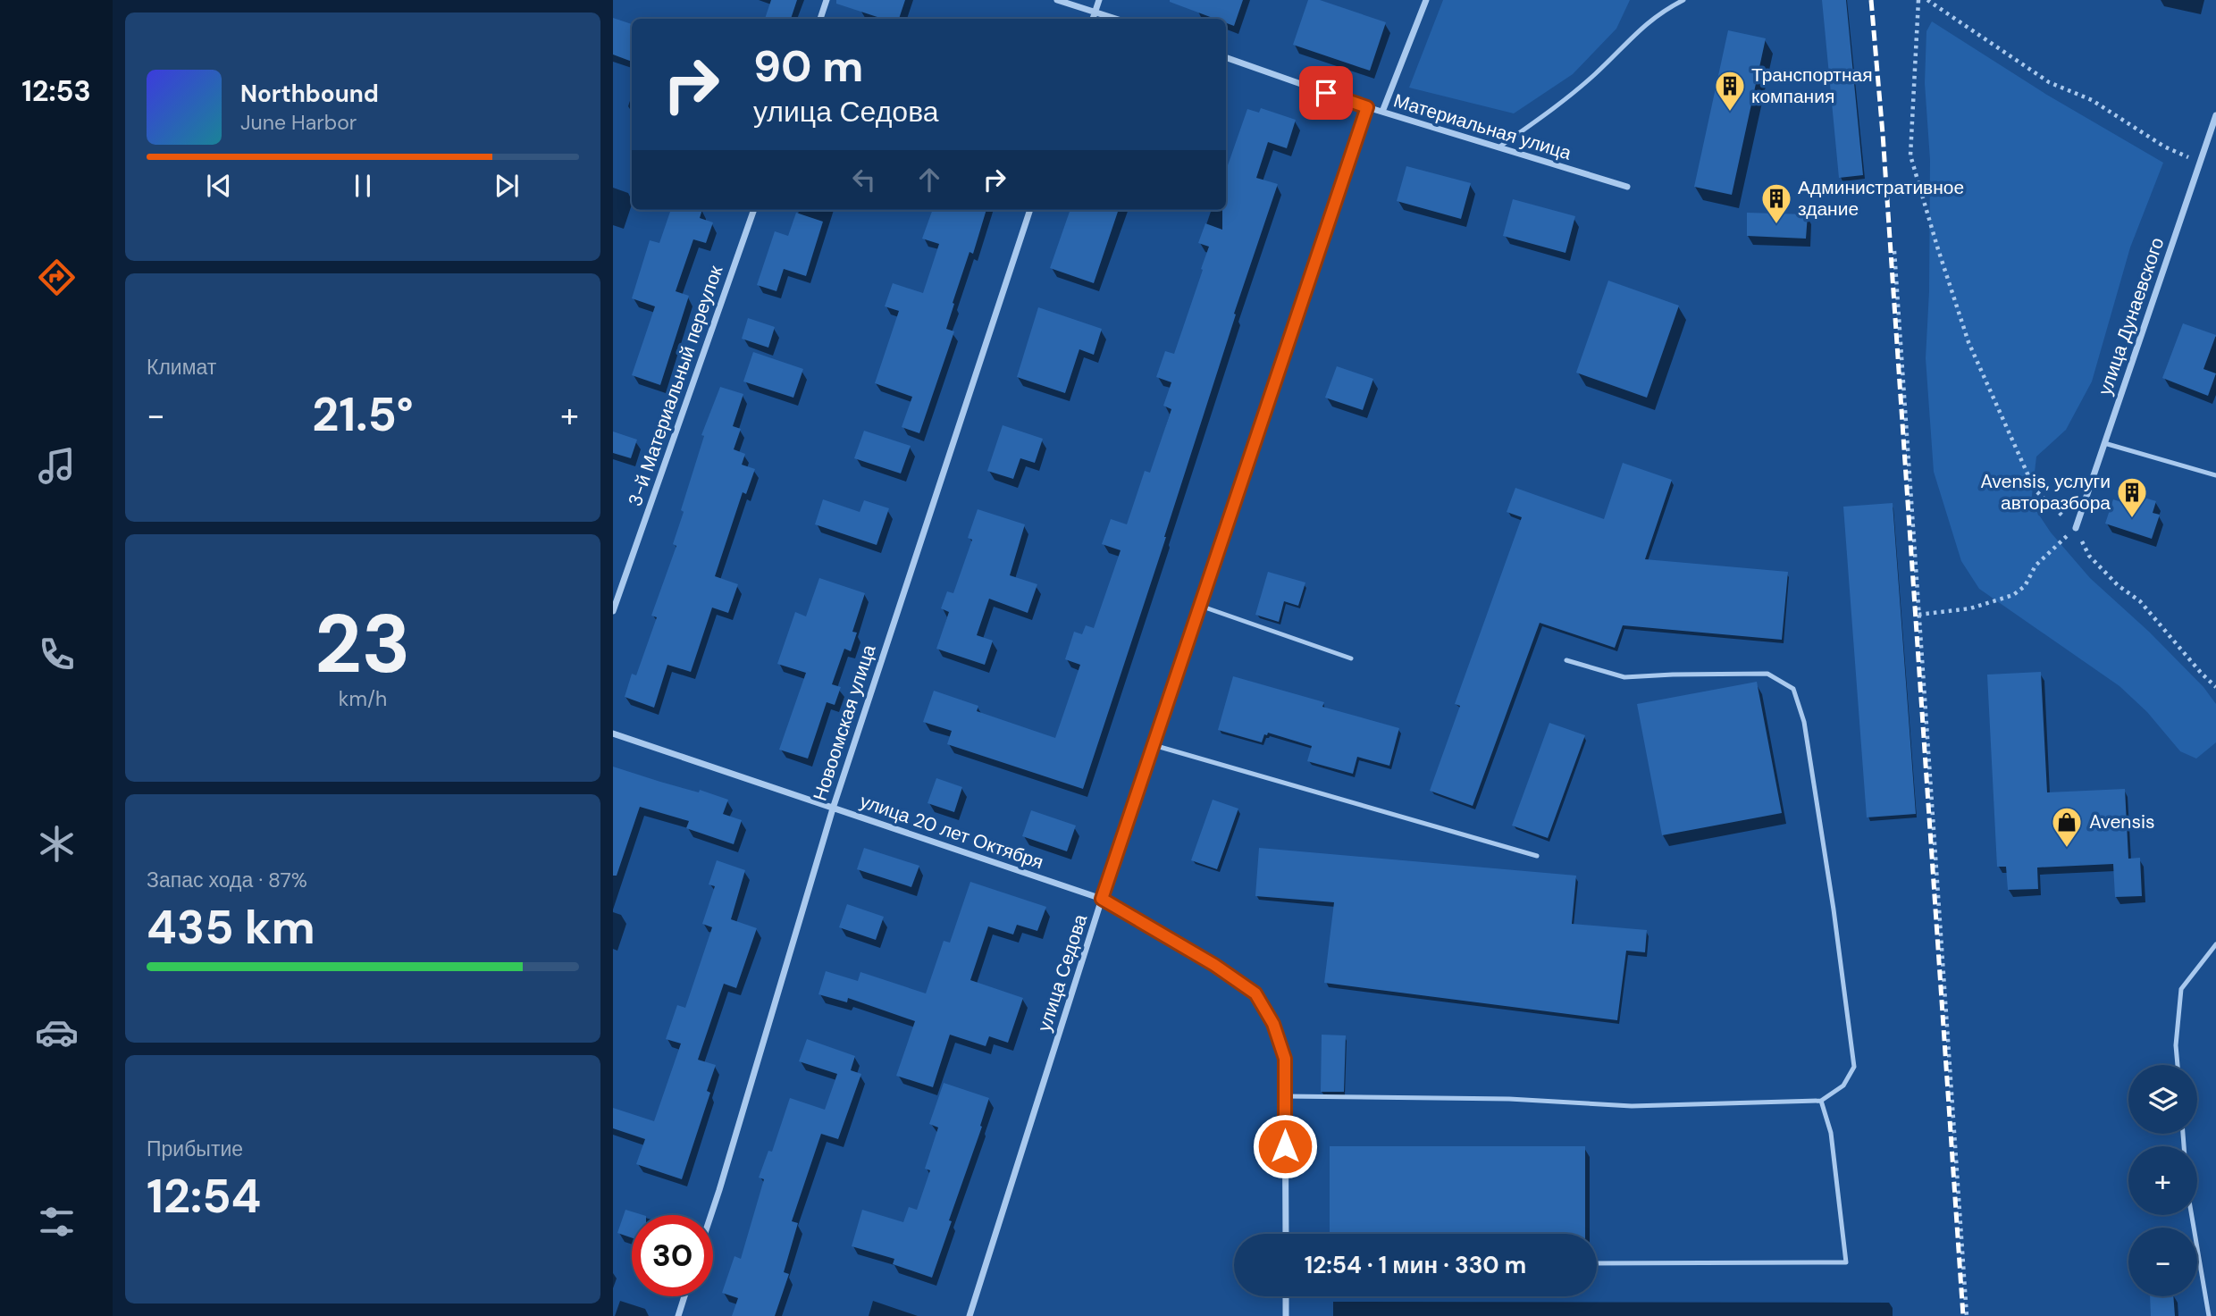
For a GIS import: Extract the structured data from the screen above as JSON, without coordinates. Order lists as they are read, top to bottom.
{
  "streets": {
    "street": [
      "Материальная улица",
      "улица Дунаевского",
      "3-й Материальный переулок",
      "Новоомская улица",
      "улица 20 лет Октября",
      "улица Седова"
    ]
  },
  "crossings": [
    ["Материальная улица", "улица Седова"],
    ["Новоомская улица", "улица 20 лет Октября"],
    ["улица 20 лет Октября", "улица Седова"]
  ],
  "places": {
    "building": ["Транспортная компания", "Административное здание", "Avensis, услуги авторазбора"],
    "shop": ["Avensis"]
  },
  "page": {
    "tabs": "12:53",
    "turn": ["90 m", "улица Седова"],
    "song": ["Northbound", "June Harbor"],
    "tile": [
      "Климат",
      ["23", "km/h"],
      ["Запас хода · 87%", "435 km"],
      ["Прибытие", "12:54"]
    ],
    "heat": ["−", "21.5°", "+"],
    "map_buttons": ["+", "−"],
    "limit": "30",
    "trip": "12:54 · 1 мин · 330 m"
  }
}
